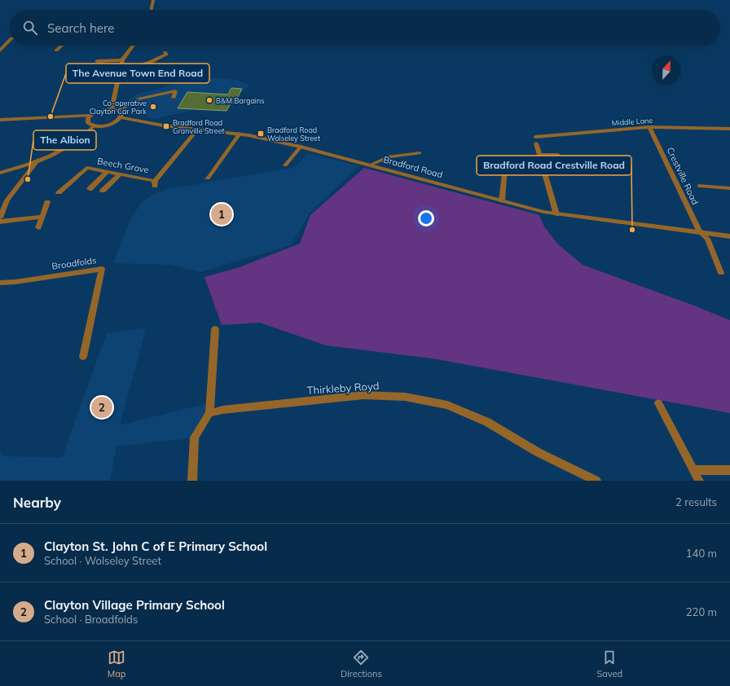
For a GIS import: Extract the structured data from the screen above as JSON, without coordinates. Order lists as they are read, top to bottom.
{
  "streets": {
    "street": [
      "Middle Lane",
      "Beech Grove",
      "Bradford Road",
      "Crestville Road",
      "Broadfolds",
      "Thirkleby Royd"
    ]
  },
  "crossings": [
    ["Middle Lane", "Crestville Road"],
    ["Beech Grove", "Bradford Road"],
    ["Bradford Road", "Crestville Road"]
  ],
  "places": {
    "other": [
      "B&M Bargains",
      "Co-operative Clayton Car Park",
      "The Avenue Town End Road",
      "The Albion",
      "Bradford Road Crestville Road"
    ],
    "transit": ["Bradford Road Granville Street", "Bradford Road Wolseley Street"]
  },
  "north": "top",
  "page": {
    "search": "Search here",
    "pins": ["1", "2"],
    "heading": ["Nearby", "2 results"],
    "list": [
      {
        "mark": "1",
        "name": "Clayton St. John C of E Primary School",
        "note": "School · Wolseley Street",
        "value": "140 m"
      },
      {
        "mark": "2",
        "name": "Clayton Village Primary School",
        "note": "School · Broadfolds",
        "value": "220 m"
      }
    ],
    "nav": ["Map", "Directions", "Saved"]
  }
}
